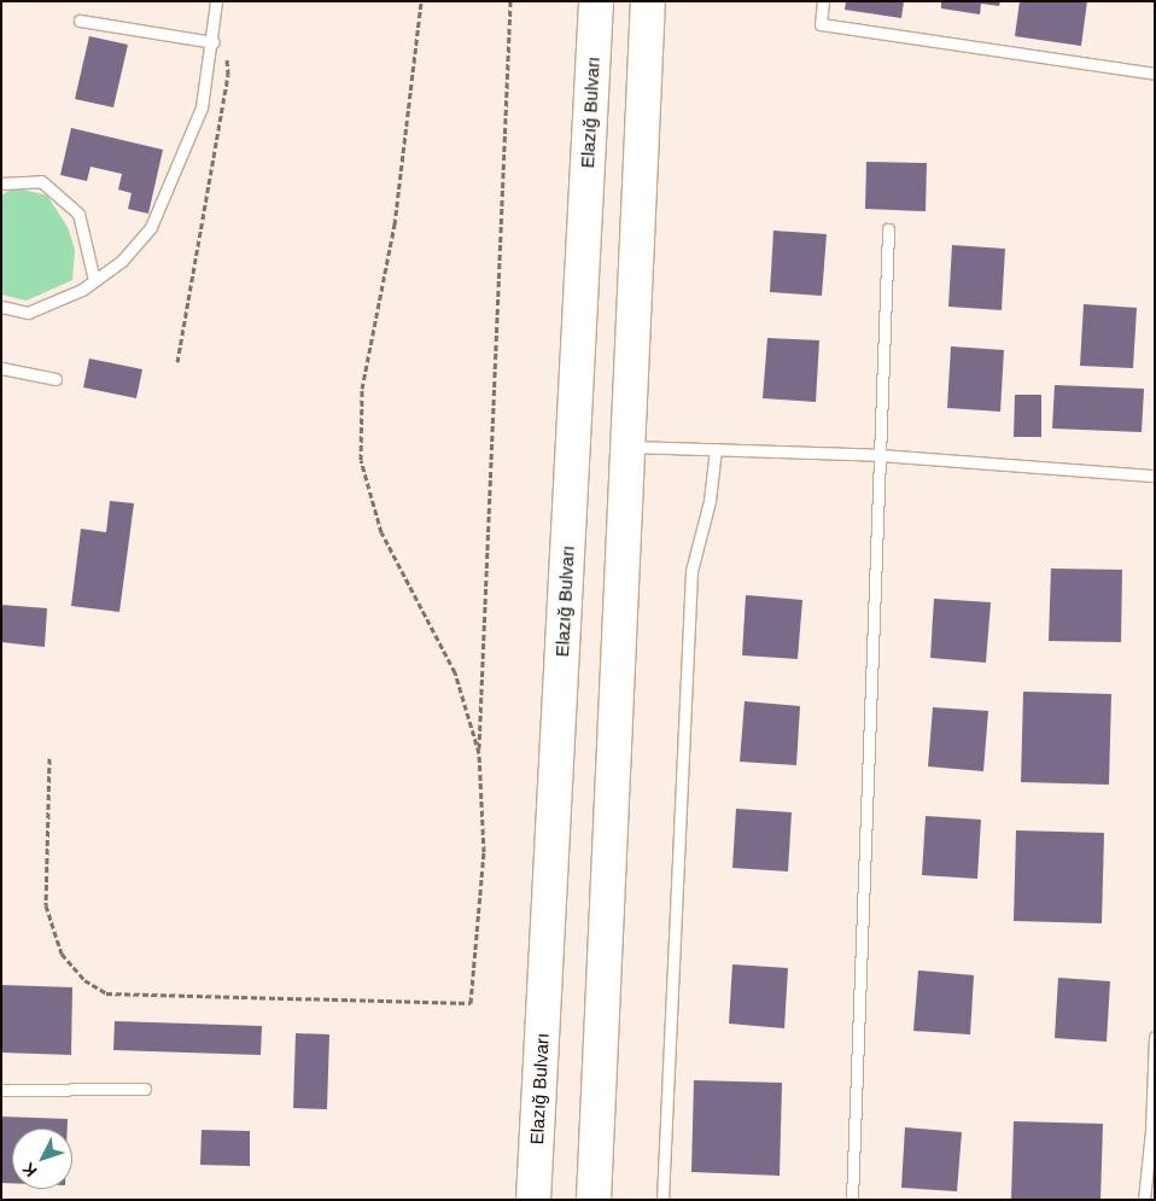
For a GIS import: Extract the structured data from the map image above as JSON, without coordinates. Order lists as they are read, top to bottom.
{
  "streets": {
    "main road": ["Elazığ Bulvarı"]
  },
  "north": "bottom left"
}
